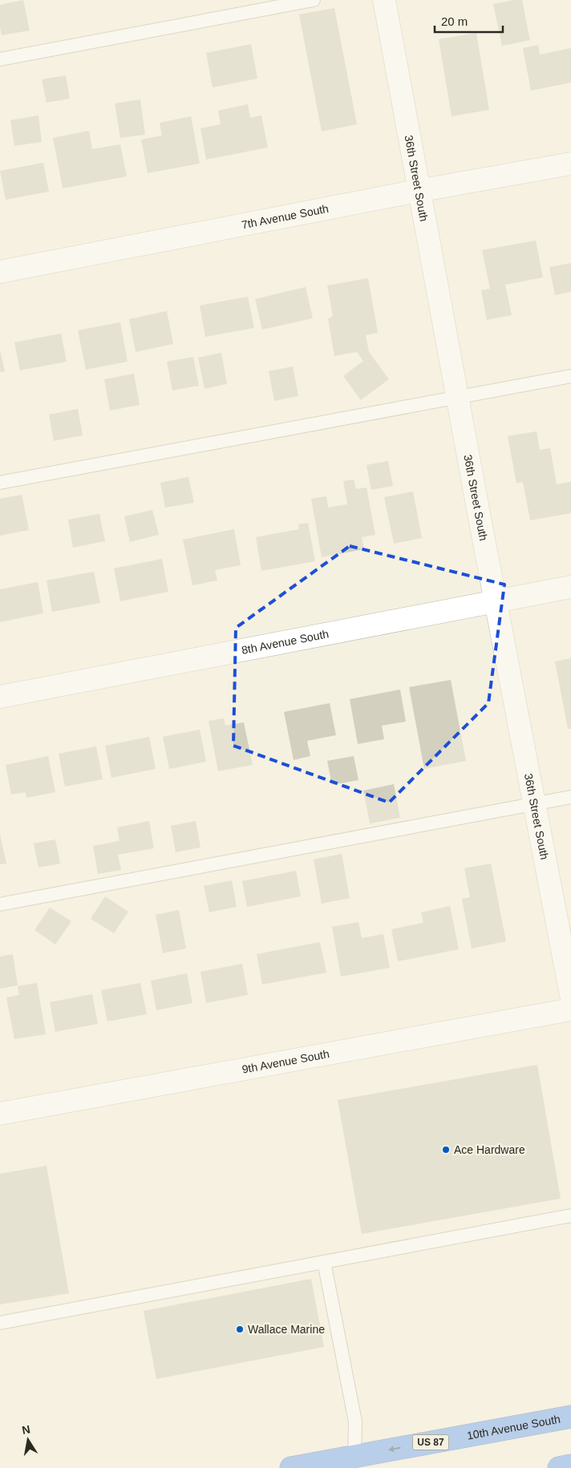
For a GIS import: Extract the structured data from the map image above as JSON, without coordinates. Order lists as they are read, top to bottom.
{
  "streets": {
    "highway": ["10th Avenue South", "US 87"],
    "street": [
      "36th Street South",
      "7th Avenue South",
      "8th Avenue South",
      "9th Avenue South"
    ]
  },
  "crossings": [
    ["36th Street South", "7th Avenue South"],
    ["36th Street South", "8th Avenue South"]
  ],
  "one_way": ["10th Avenue South"],
  "places": ["Ace Hardware", "Wallace Marine"],
  "scale_bar": "20 m",
  "north": "top"
}
